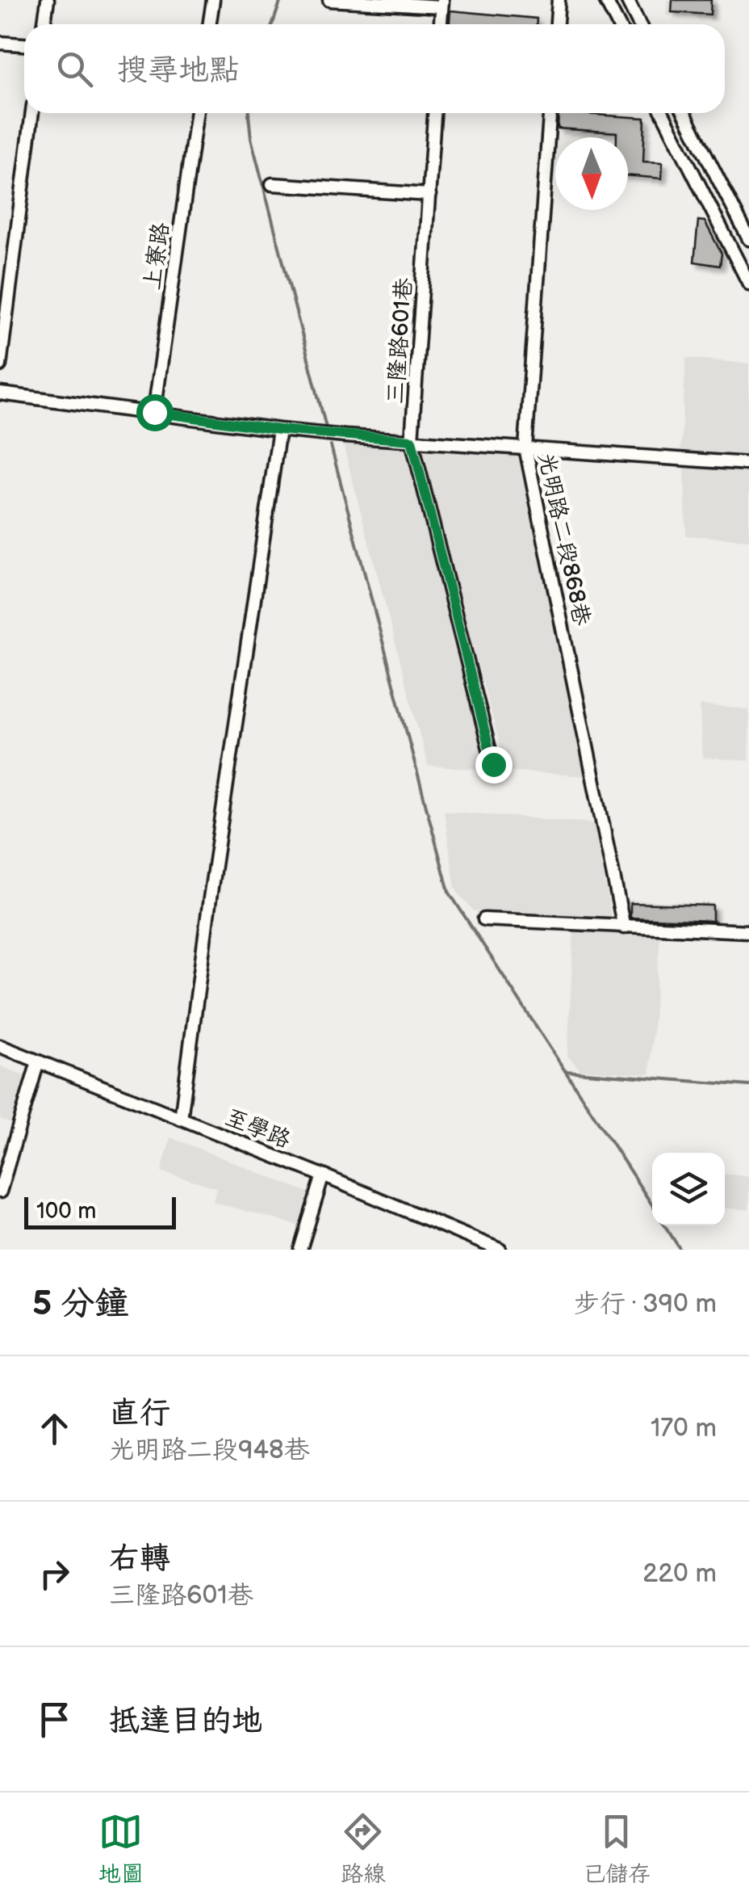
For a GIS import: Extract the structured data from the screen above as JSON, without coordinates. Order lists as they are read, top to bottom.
{
  "streets": {
    "street": [
      "上寮路",
      "三隆路601巷",
      "光明路二段868巷",
      "至學路"
    ]
  },
  "scale_bar": "100 m",
  "north": "bottom",
  "page": {
    "search": "搜尋地點",
    "scale": "100 m",
    "heading": ["5 分鐘", "步行 · 390 m"],
    "list": [
      ["直行", "光明路二段948巷", "170 m"],
      ["右轉", "三隆路601巷", "220 m"],
      "抵達目的地"
    ],
    "nav": ["地圖", "路線", "已儲存"]
  }
}
